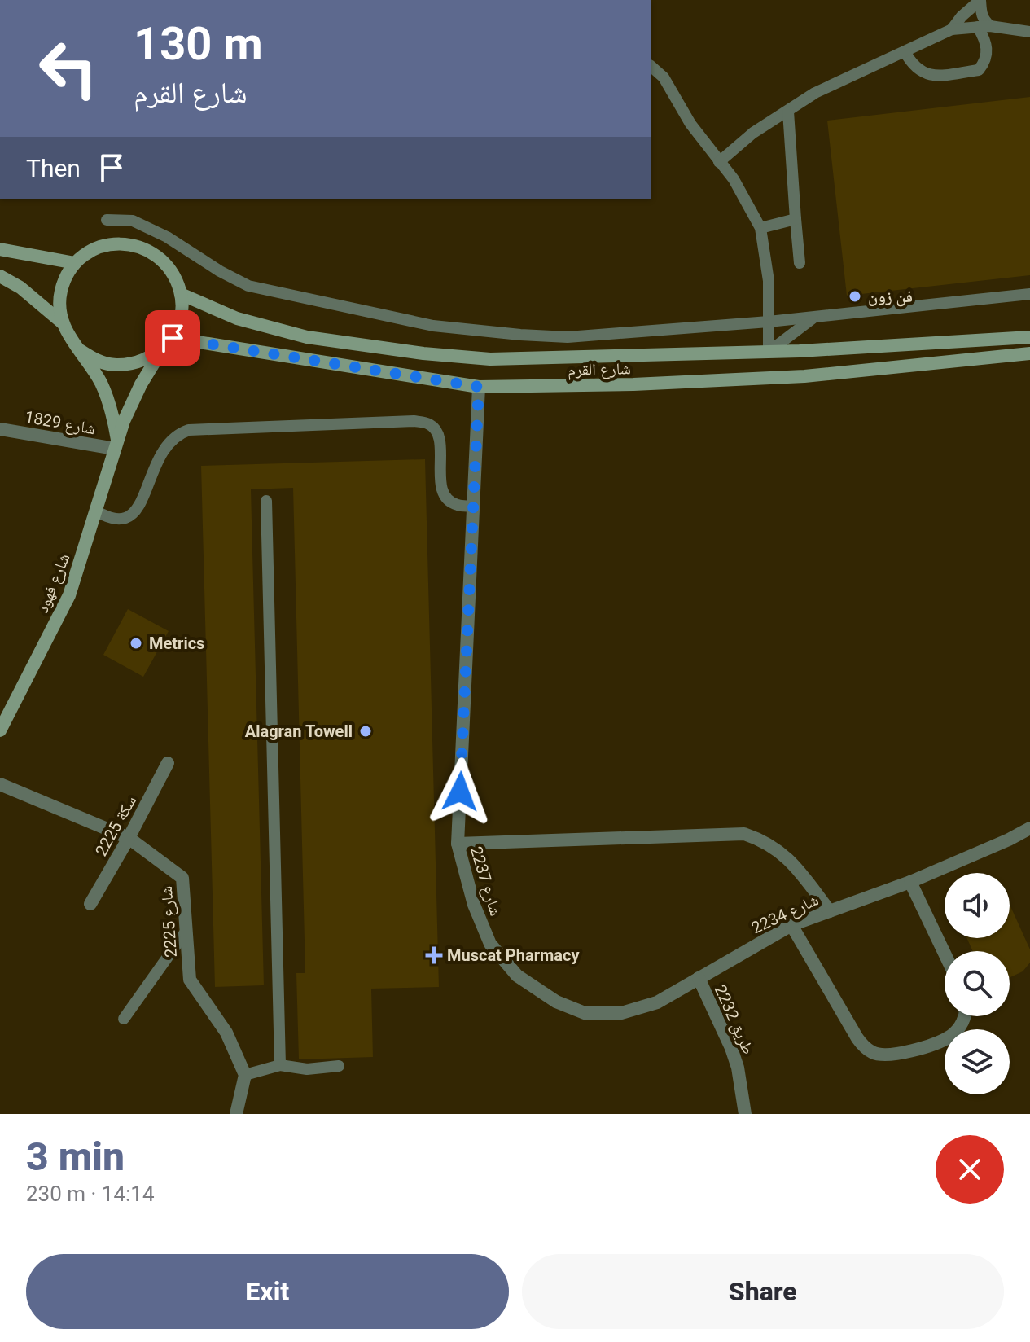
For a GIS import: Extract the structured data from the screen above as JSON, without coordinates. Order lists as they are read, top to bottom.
{
  "streets": {
    "main road": ["شارع القرم", "شارع فهود"],
    "street": [
      "1829 شارع",
      "سكة 2225",
      "2237 شارع",
      "2234 شارع",
      "شارع 2225",
      "طريق 2232"
    ]
  },
  "crossings": [
    ["شارع القرم", "شارع فهود"],
    ["شارع القرم", "2237 شارع"],
    ["1829 شارع", "شارع فهود"],
    ["سكة 2225", "شارع 2225"],
    ["2237 شارع", "2234 شارع"],
    ["2234 شارع", "طريق 2232"]
  ],
  "places": {
    "other": ["فن زون", "Metrics", "Alagran Towell"],
    "health": ["Muscat Pharmacy"]
  },
  "page": {
    "turn": ["130 m", "شارع القرم"],
    "then": "Then",
    "heading": ["3 min", "230 m · 14:14"],
    "buttons": ["Exit", "Share"]
  }
}
